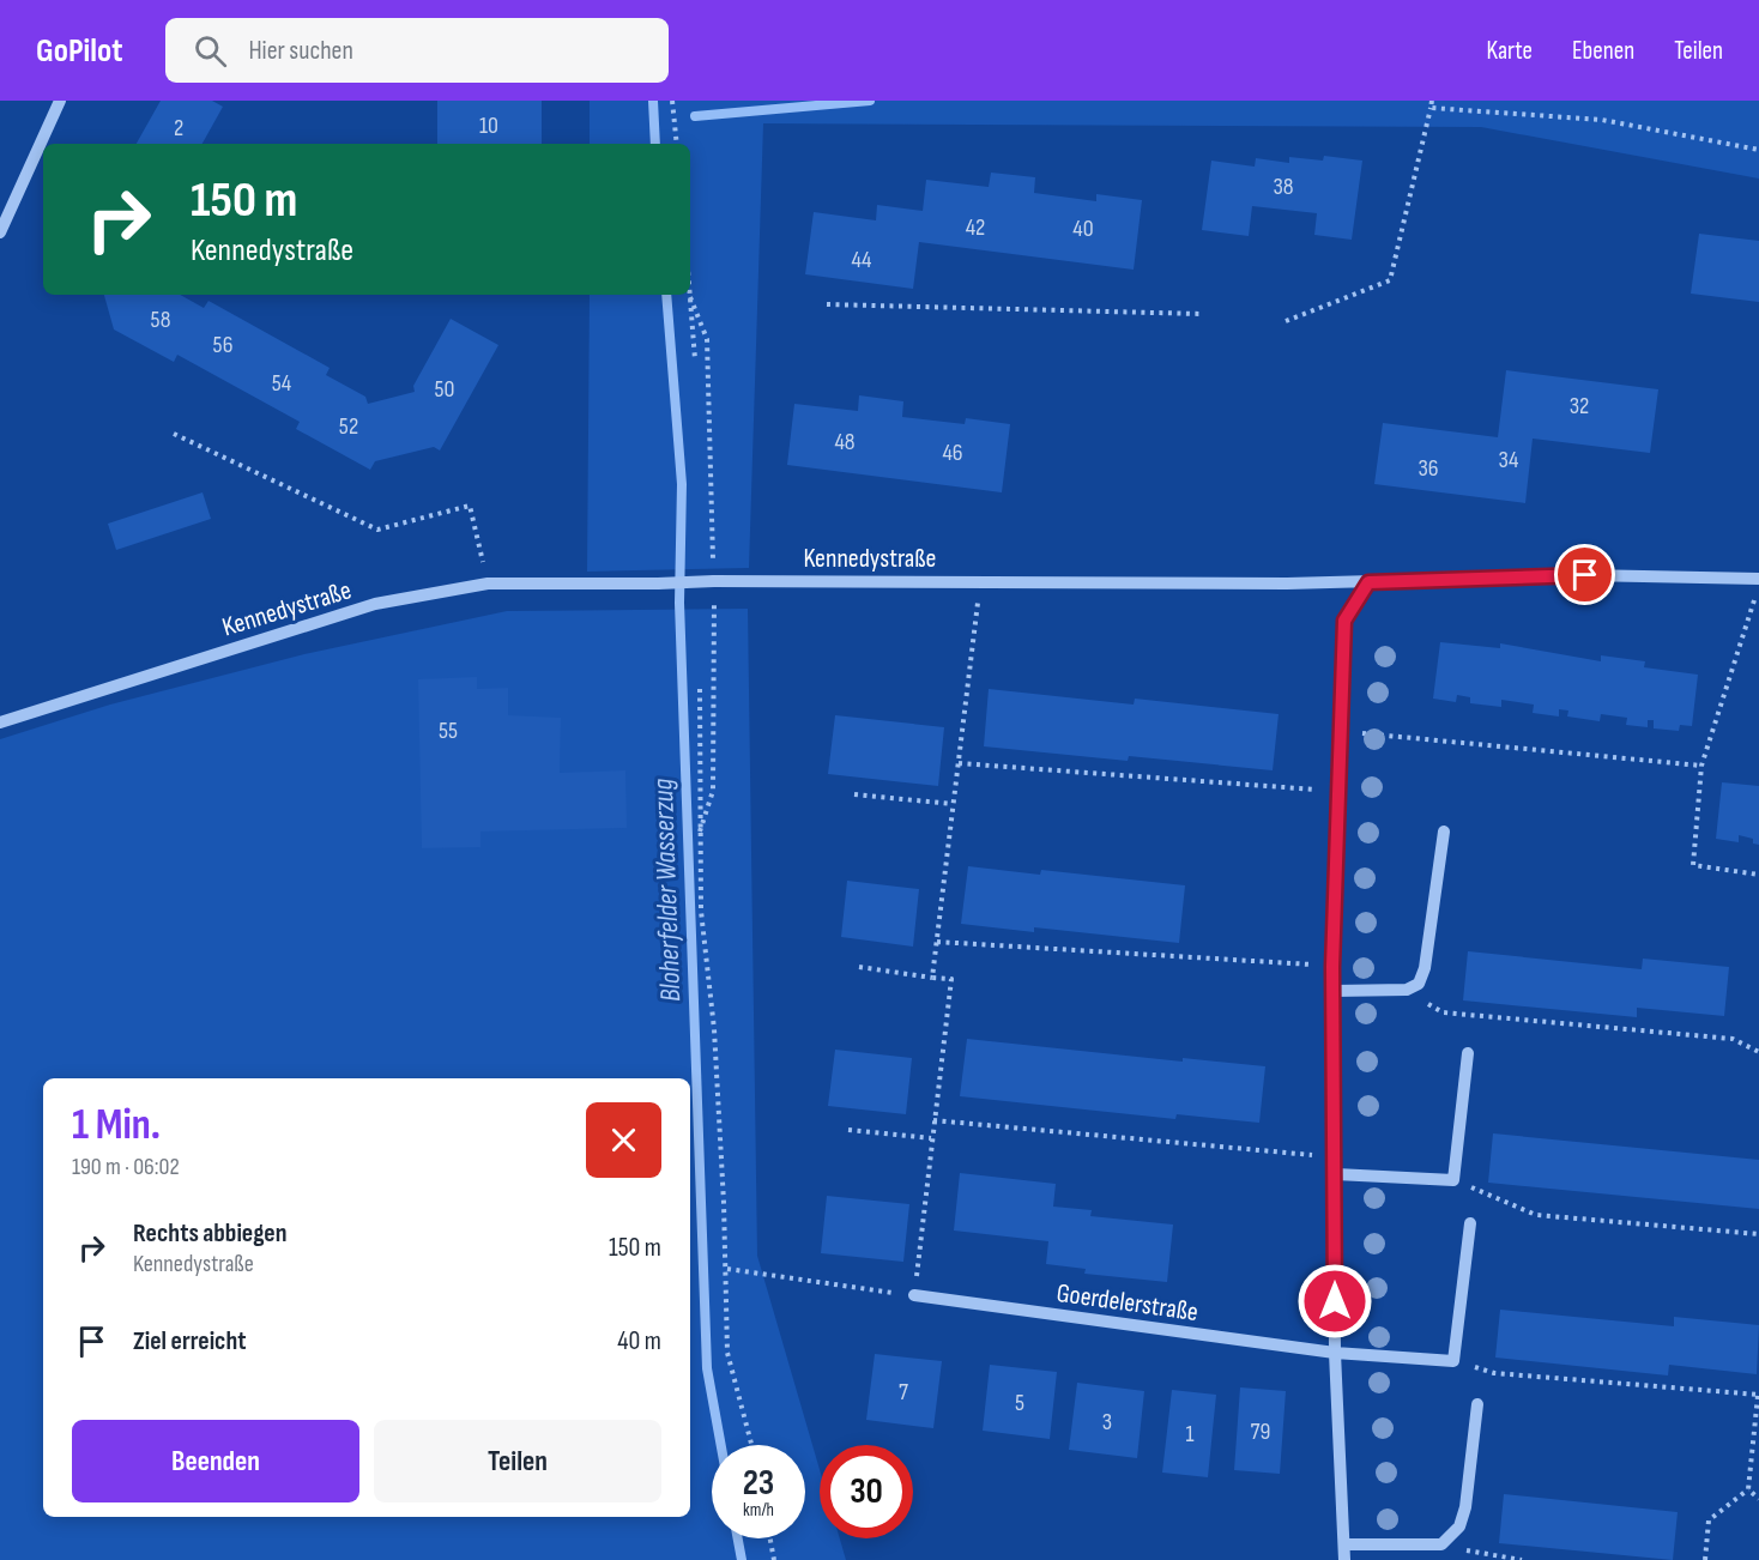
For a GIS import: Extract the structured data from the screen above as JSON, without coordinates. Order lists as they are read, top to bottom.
{
  "streets": {
    "street": ["Kennedystraße", "Goerdelerstraße"]
  },
  "water": ["Bloherfelder Wasserzug"],
  "house_numbers": [
    "10",
    "2",
    "38",
    "42",
    "40",
    "44",
    "58",
    "56",
    "54",
    "50",
    "32",
    "52",
    "48",
    "46",
    "34",
    "36",
    "55",
    "7",
    "5",
    "3",
    "79",
    "1"
  ],
  "page": {
    "header": "GoPilot",
    "search": "Hier suchen",
    "nav": ["Karte", "Ebenen", "Teilen"],
    "turn": ["150 m", "Kennedystraße"],
    "heading": ["1 Min.", "190 m · 06:02"],
    "list": [
      {
        "name": "Rechts abbiegen",
        "note": "Kennedystraße",
        "value": "150 m"
      },
      {
        "name": "Ziel erreicht",
        "value": "40 m"
      }
    ],
    "buttons": ["Beenden", "Teilen"],
    "speed": "23 km/h",
    "limit": "30"
  }
}
